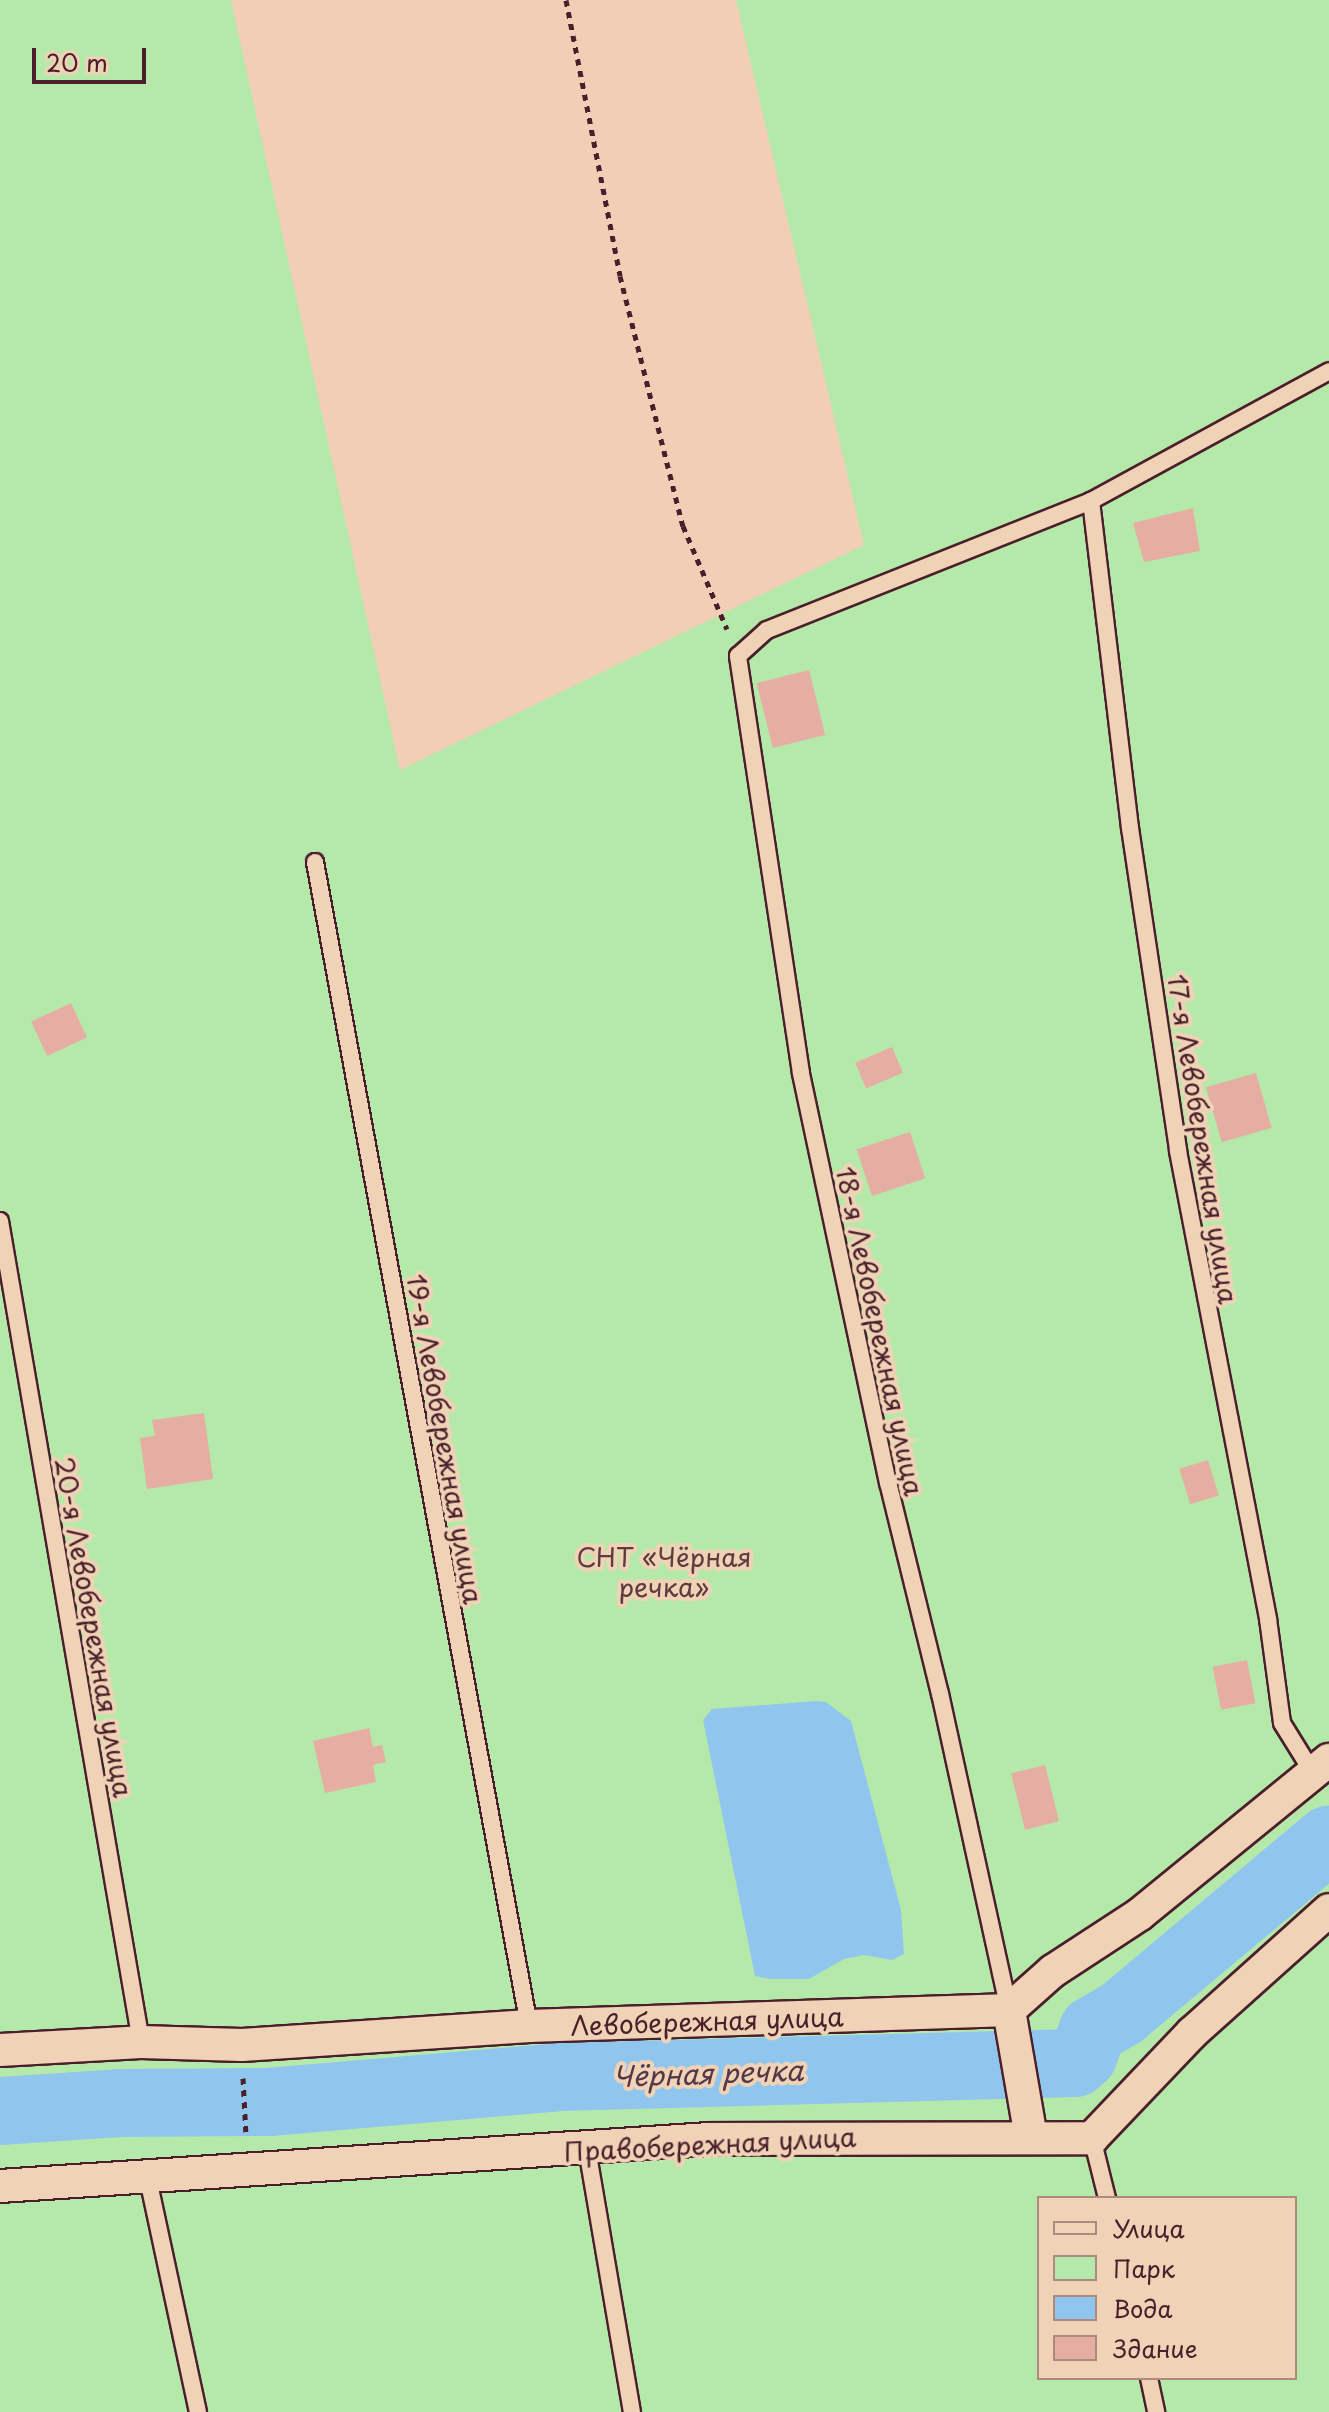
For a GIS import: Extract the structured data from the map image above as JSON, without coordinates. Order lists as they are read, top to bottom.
{
  "streets": {
    "street": ["Левобережная улица", "Правобережная улица"],
    "lane": [
      "17-я Левобережная улица",
      "18-я Левобережная улица",
      "19-я Левобережная улица",
      "20-я Левобережная улица"
    ]
  },
  "crossings": [
    ["18-я Левобережная улица", "Левобережная улица"],
    ["19-я Левобережная улица", "Левобережная улица"],
    ["20-я Левобережная улица", "Левобережная улица"]
  ],
  "water": ["Чёрная речка"],
  "parks": ["СНТ «Чёрная речка»"],
  "legend": [
    "Улица",
    "Парк",
    "Вода",
    "Здание"
  ],
  "scale_bar": "20 m"
}
